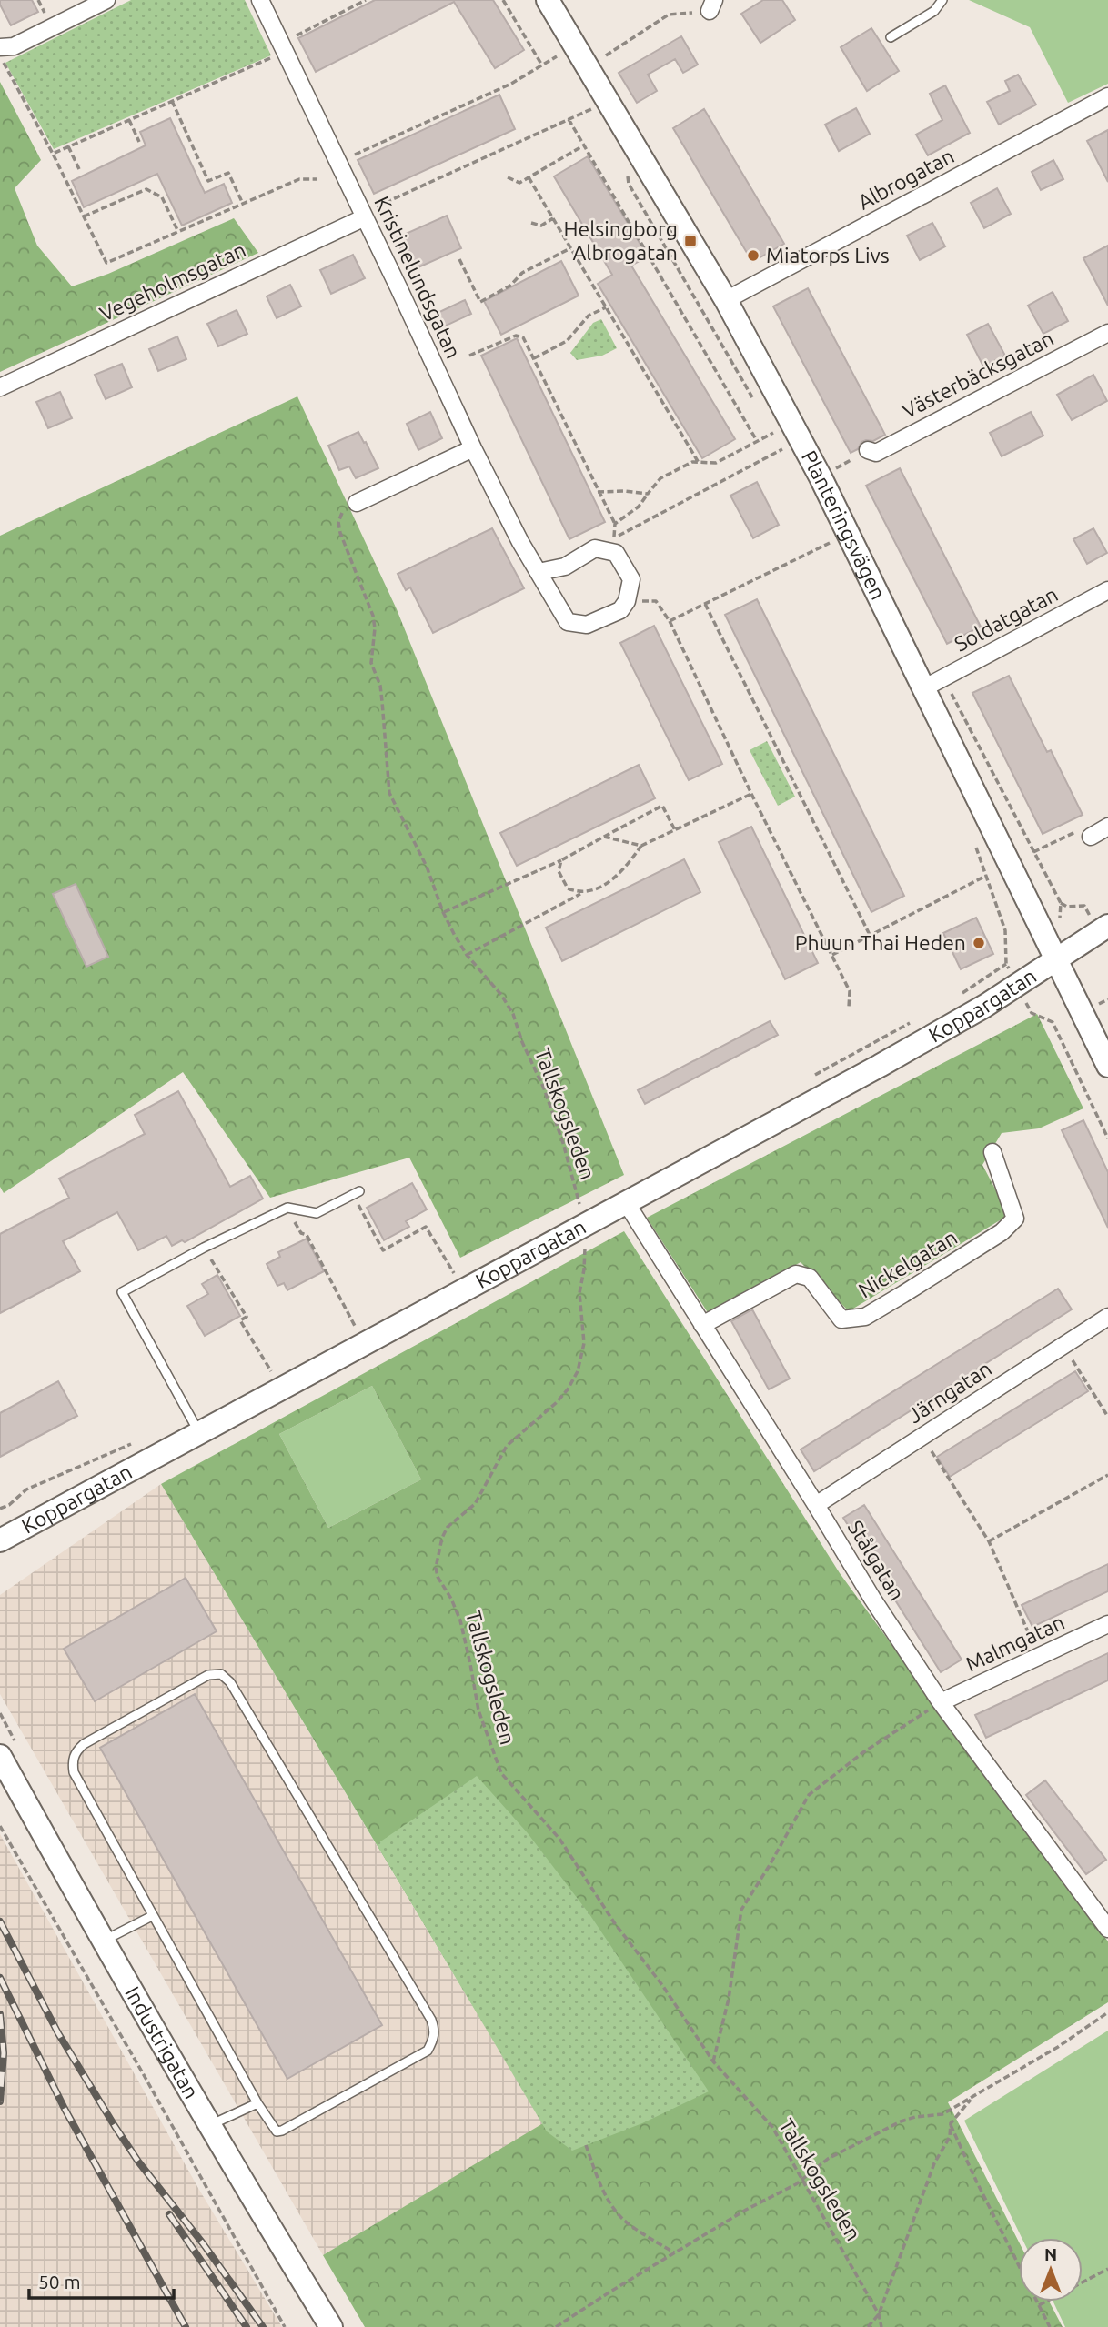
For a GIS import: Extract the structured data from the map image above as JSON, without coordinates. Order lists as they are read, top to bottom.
{
  "streets": {
    "street": [
      "Albrogatan",
      "Kristinelundsgatan",
      "Vegeholmsgatan",
      "Västerbäcksgatan",
      "Planteringsvägen",
      "Soldatgatan",
      "Koppargatan",
      "Nickelgatan",
      "Järngatan",
      "Stålgatan",
      "Malmgatan",
      "Industrigatan"
    ],
    "path": ["Tallskogsleden"]
  },
  "crossings": [
    ["Albrogatan", "Planteringsvägen"],
    ["Kristinelundsgatan", "Vegeholmsgatan"],
    ["Planteringsvägen", "Soldatgatan"],
    ["Planteringsvägen", "Koppargatan"],
    ["Koppargatan", "Tallskogsleden"],
    ["Koppargatan", "Stålgatan"],
    ["Nickelgatan", "Stålgatan"],
    ["Järngatan", "Stålgatan"],
    ["Stålgatan", "Malmgatan"]
  ],
  "places": {
    "transit": ["Helsingborg Albrogatan"],
    "other": ["Miatorps Livs", "Phuun Thai Heden"]
  },
  "scale_bar": "50 m",
  "north": "top"
}
